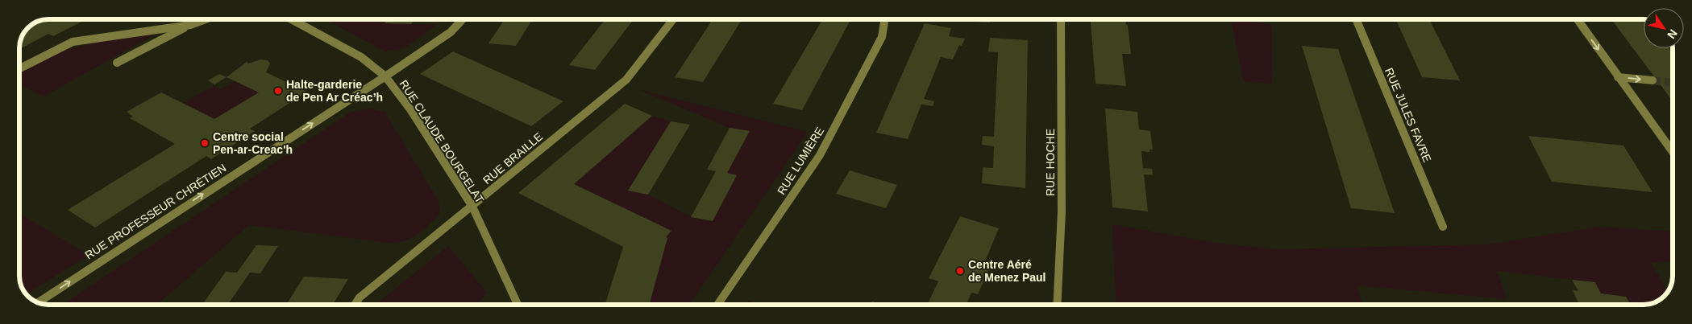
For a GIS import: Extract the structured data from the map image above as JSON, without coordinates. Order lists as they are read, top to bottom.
{
  "streets": {
    "street": [
      "RUE JULES FAVRE",
      "RUE CLAUDE BOURGELAT",
      "RUE BRAILLE",
      "RUE LUMIÈRE",
      "RUE HOCHE",
      "RUE PROFESSEUR CHRÉTIEN"
    ]
  },
  "crossings": [
    ["RUE CLAUDE BOURGELAT", "RUE BRAILLE"],
    ["RUE CLAUDE BOURGELAT", "RUE PROFESSEUR CHRÉTIEN"]
  ],
  "one_way": ["RUE PROFESSEUR CHRÉTIEN"],
  "places": ["Halte-garderie de Pen Ar Créac’h", "Centre social Pen-ar-Creac'h", "Centre Aéré de Menez Paul"],
  "north": "bottom right"
}
